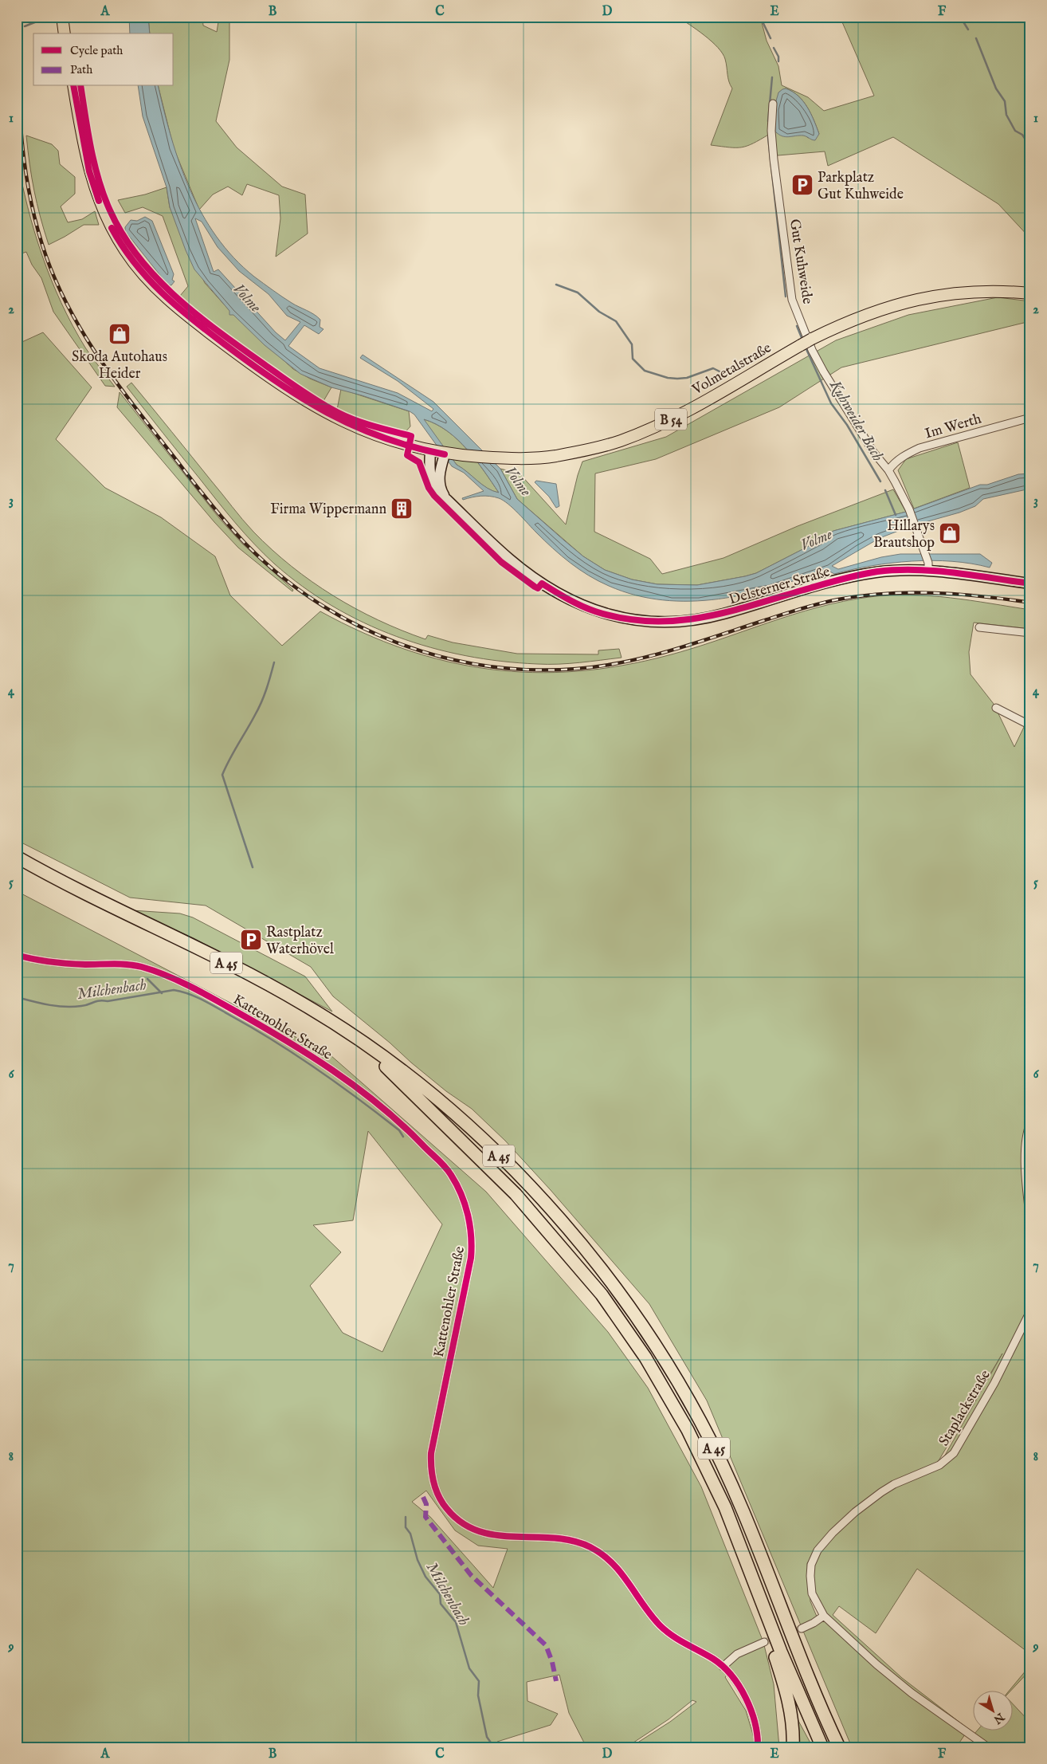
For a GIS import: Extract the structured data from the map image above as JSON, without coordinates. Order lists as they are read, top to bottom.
{
  "streets": {
    "highway": ["A 45"],
    "main road": ["Volmetalstraße", "B 54"],
    "street": [
      "Gut Kuhweide",
      "Im Werth",
      "Delsterner Straße",
      "Kattenohler Straße",
      "Staplackstraße"
    ]
  },
  "crossings": [
    ["Gut Kuhweide", "Im Werth"],
    ["Gut Kuhweide", "Delsterner Straße"],
    ["Volmetalstraße", "B 54"],
    ["Volmetalstraße", "Delsterner Straße"],
    ["B 54", "Delsterner Straße"]
  ],
  "water": ["Volme", "Kuhweider Bach", "Milchenbach"],
  "places": {
    "parking": ["Parkplatz Gut Kuhweide", "Rastplatz Waterhövel"],
    "shop": ["Skoda Autohaus Heider", "Hillarys Brautshop"],
    "building": ["Firma Wippermann"]
  },
  "legend": ["Cycle path", "Path"],
  "north": "bottom right",
  "grid": {
    "columns": [
      "A",
      "B",
      "C",
      "D",
      "E",
      "F"
    ],
    "rows": [
      "1",
      "2",
      "3",
      "4",
      "5",
      "6",
      "7",
      "8",
      "9"
    ]
  }
}
